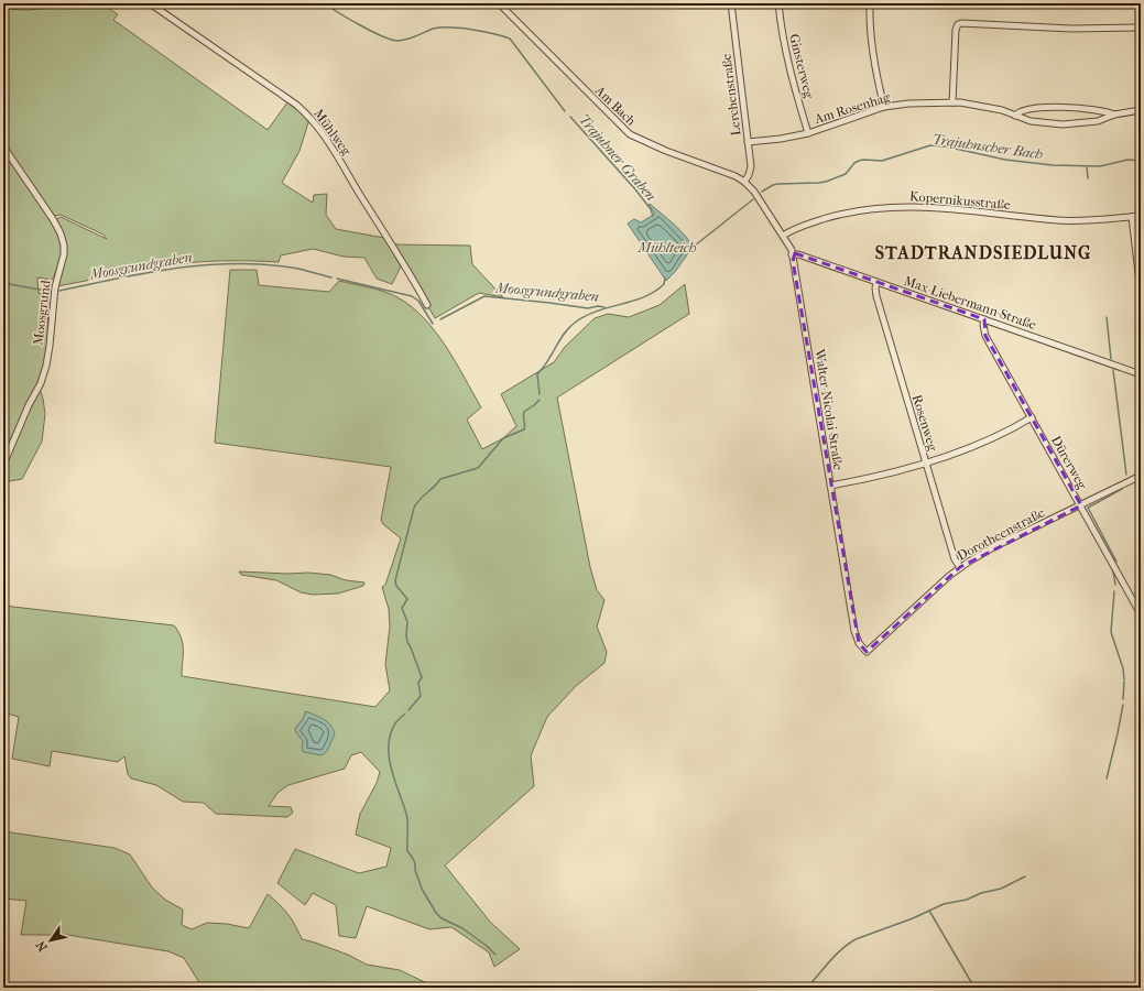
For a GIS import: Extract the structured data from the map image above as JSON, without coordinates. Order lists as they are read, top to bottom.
{
  "streets": {
    "street": [
      "Ginsterweg",
      "Lerchenstraße",
      "Am Bach",
      "Am Rosenhag",
      "Mühlweg",
      "Kopernikusstraße",
      "Max-Liebermann-Straße",
      "Moosgrund",
      "Walter-Nicolai-Straße",
      "Rosenweg",
      "Dürerweg",
      "Dorotheenstraße"
    ]
  },
  "crossings": [
    ["Ginsterweg", "Am Rosenhag"],
    ["Lerchenstraße", "Am Bach"],
    ["Lerchenstraße", "Am Rosenhag"],
    ["Lerchenstraße", "Walter-Nicolai-Straße"],
    ["Am Bach", "Walter-Nicolai-Straße"],
    ["Kopernikusstraße", "Walter-Nicolai-Straße"],
    ["Max-Liebermann-Straße", "Walter-Nicolai-Straße"],
    ["Max-Liebermann-Straße", "Rosenweg"],
    ["Max-Liebermann-Straße", "Dürerweg"],
    ["Walter-Nicolai-Straße", "Dorotheenstraße"],
    ["Rosenweg", "Dorotheenstraße"],
    ["Dürerweg", "Dorotheenstraße"]
  ],
  "districts": ["STADTRANDSIEDLUNG"],
  "water": [
    "Trajuhnscher Bach",
    "Trajuhner Graben",
    "Mühlteich",
    "Moosgrundgraben"
  ],
  "north": "bottom left"
}
